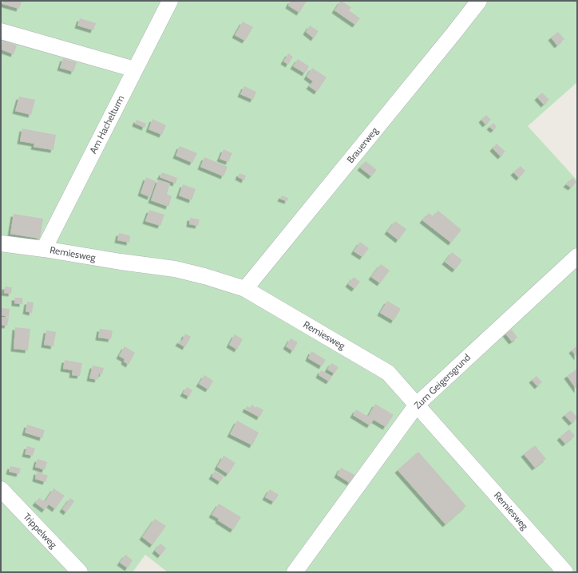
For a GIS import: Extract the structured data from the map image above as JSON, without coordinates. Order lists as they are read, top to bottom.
{
  "streets": {
    "lane": [
      "Am Hachelturm",
      "Brauerweg",
      "Remiesweg",
      "Zum Geigersgrund",
      "Trippelweg"
    ]
  },
  "crossings": [
    ["Am Hachelturm", "Remiesweg"],
    ["Brauerweg", "Remiesweg"],
    ["Remiesweg", "Zum Geigersgrund"]
  ]
}
